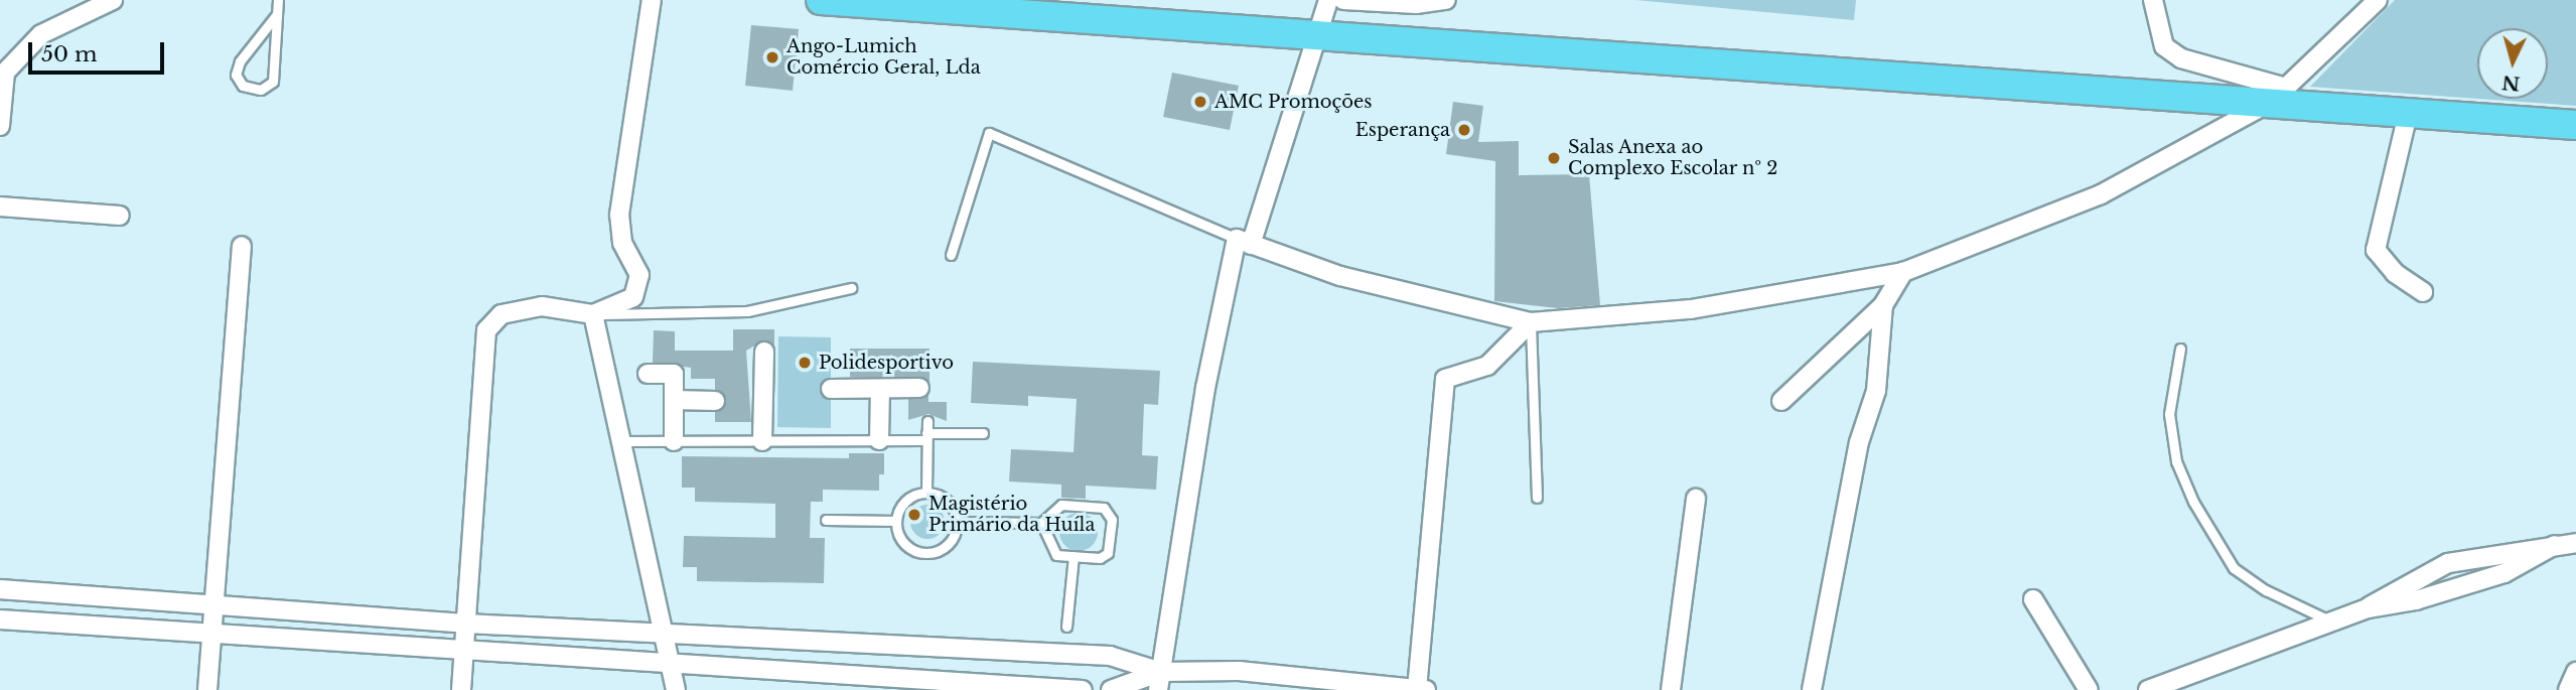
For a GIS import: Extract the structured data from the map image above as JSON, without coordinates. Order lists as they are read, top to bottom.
{
  "places": [
    "Ango-Lumich Comércio Geral, Lda",
    "AMC Promoções",
    "Esperança",
    "Salas Anexa ao Complexo Escolar nº 2",
    "Polidesportivo",
    "Magistério Primário da Huíla"
  ],
  "scale_bar": "50 m",
  "north": "bottom"
}
